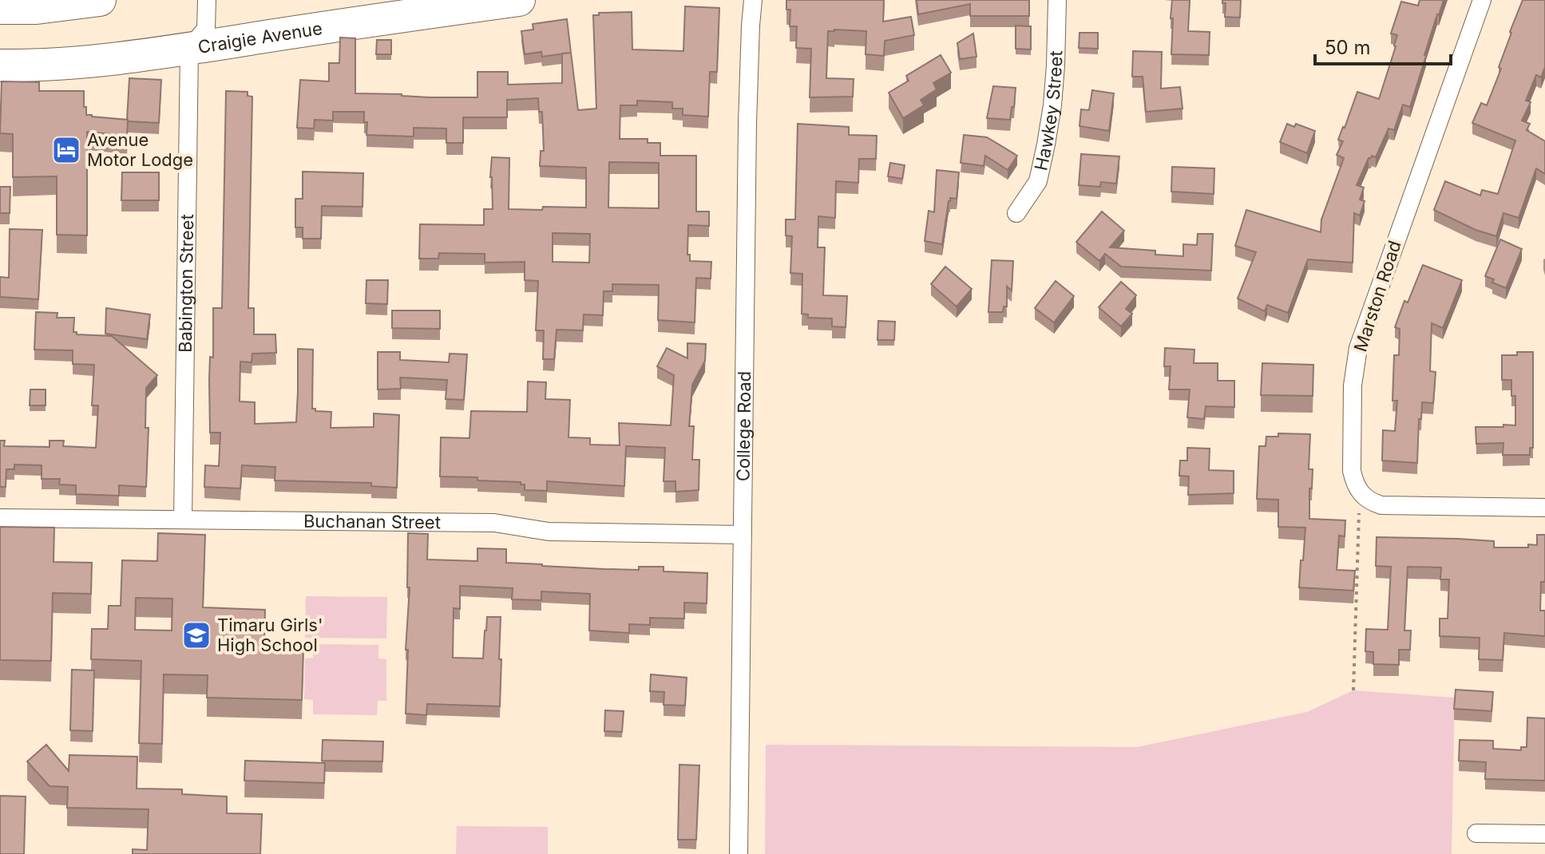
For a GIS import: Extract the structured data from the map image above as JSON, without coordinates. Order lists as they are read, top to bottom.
{
  "streets": {
    "highway": ["Craigie Avenue"],
    "street": [
      "Hawkey Street",
      "Babington Street",
      "Marston Road",
      "College Road",
      "Buchanan Street"
    ]
  },
  "crossings": [
    ["Craigie Avenue", "Babington Street"],
    ["Babington Street", "Buchanan Street"],
    ["College Road", "Buchanan Street"]
  ],
  "places": {
    "hotel": ["Avenue Motor Lodge"],
    "school or university": ["Timaru Girls' High School"]
  },
  "scale_bar": "50 m"
}
